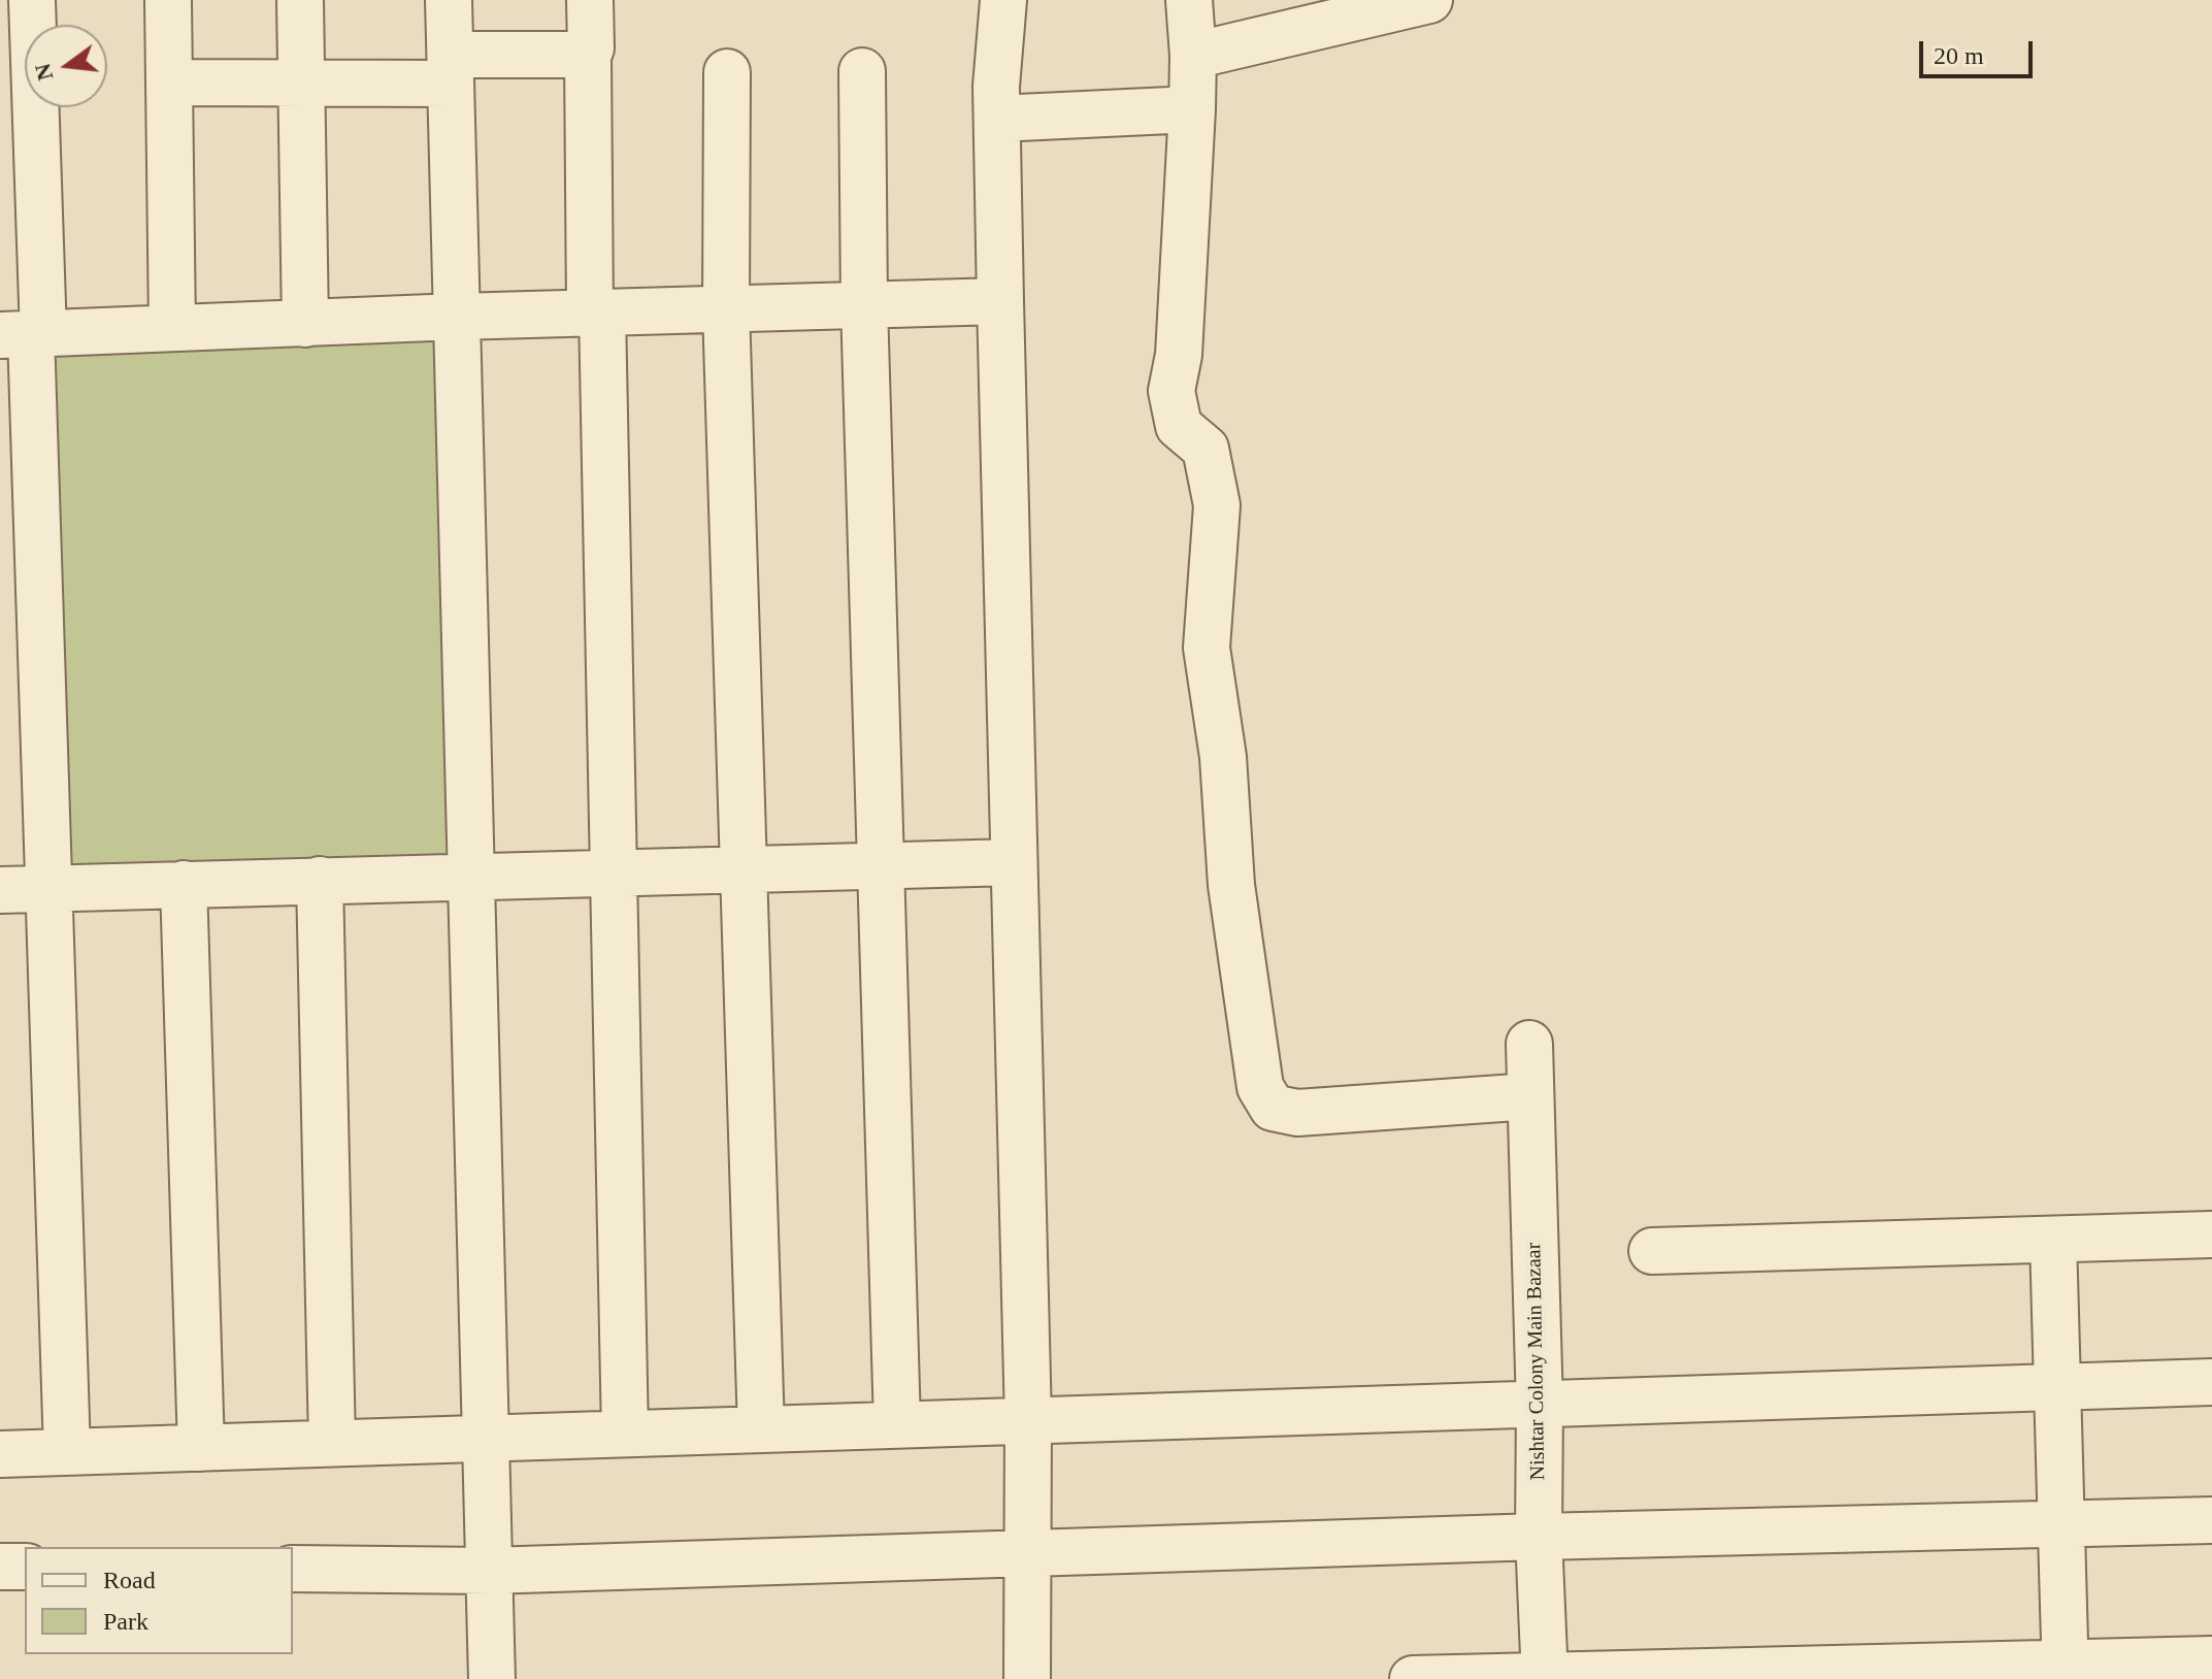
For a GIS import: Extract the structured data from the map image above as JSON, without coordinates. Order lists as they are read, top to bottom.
{
  "streets": {
    "street": ["Nishtar Colony Main Bazaar"]
  },
  "legend": ["Road", "Park"],
  "scale_bar": "20 m",
  "north": "left"
}
